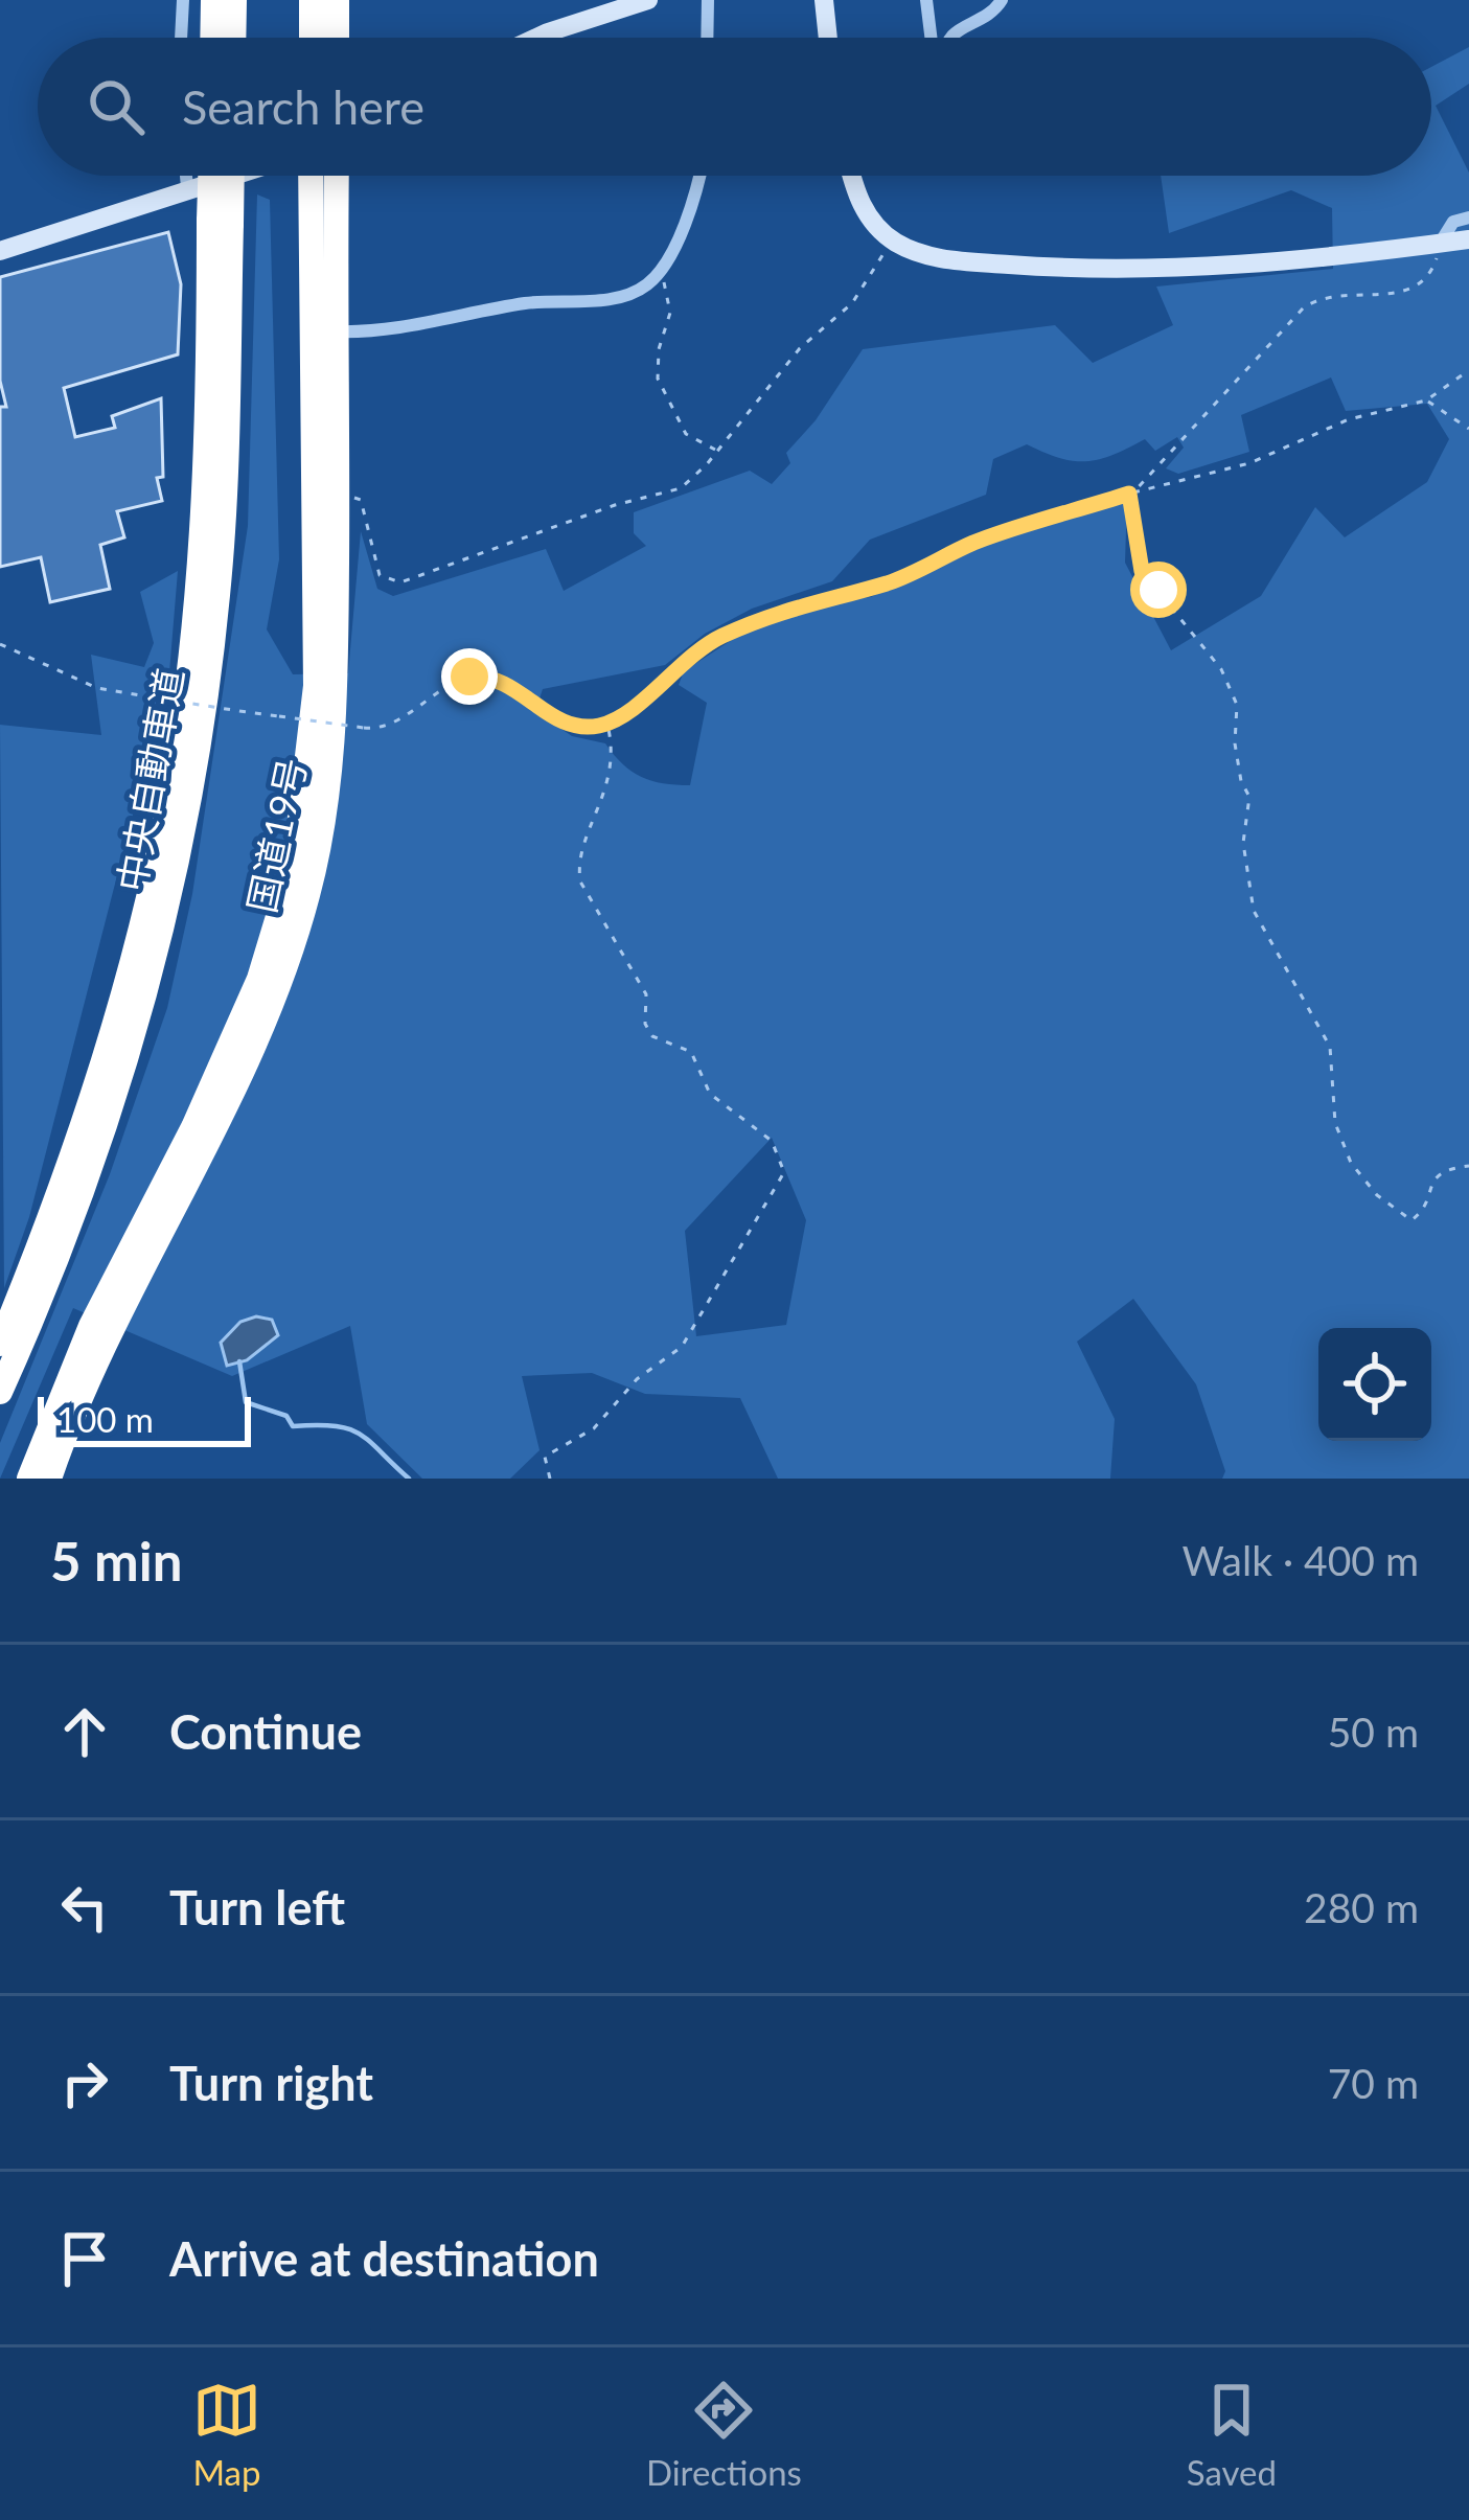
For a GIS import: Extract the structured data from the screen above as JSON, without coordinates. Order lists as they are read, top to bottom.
{
  "streets": {
    "highway": ["中央自動車道", "国道19号"]
  },
  "scale_bar": "100 m",
  "page": {
    "search": "Search here",
    "scale": "100 m",
    "heading": ["5 min", "Walk · 400 m"],
    "list": [
      ["Continue", "50 m"],
      ["Turn left", "280 m"],
      ["Turn right", "70 m"],
      "Arrive at destination"
    ],
    "nav": ["Map", "Directions", "Saved"]
  }
}
